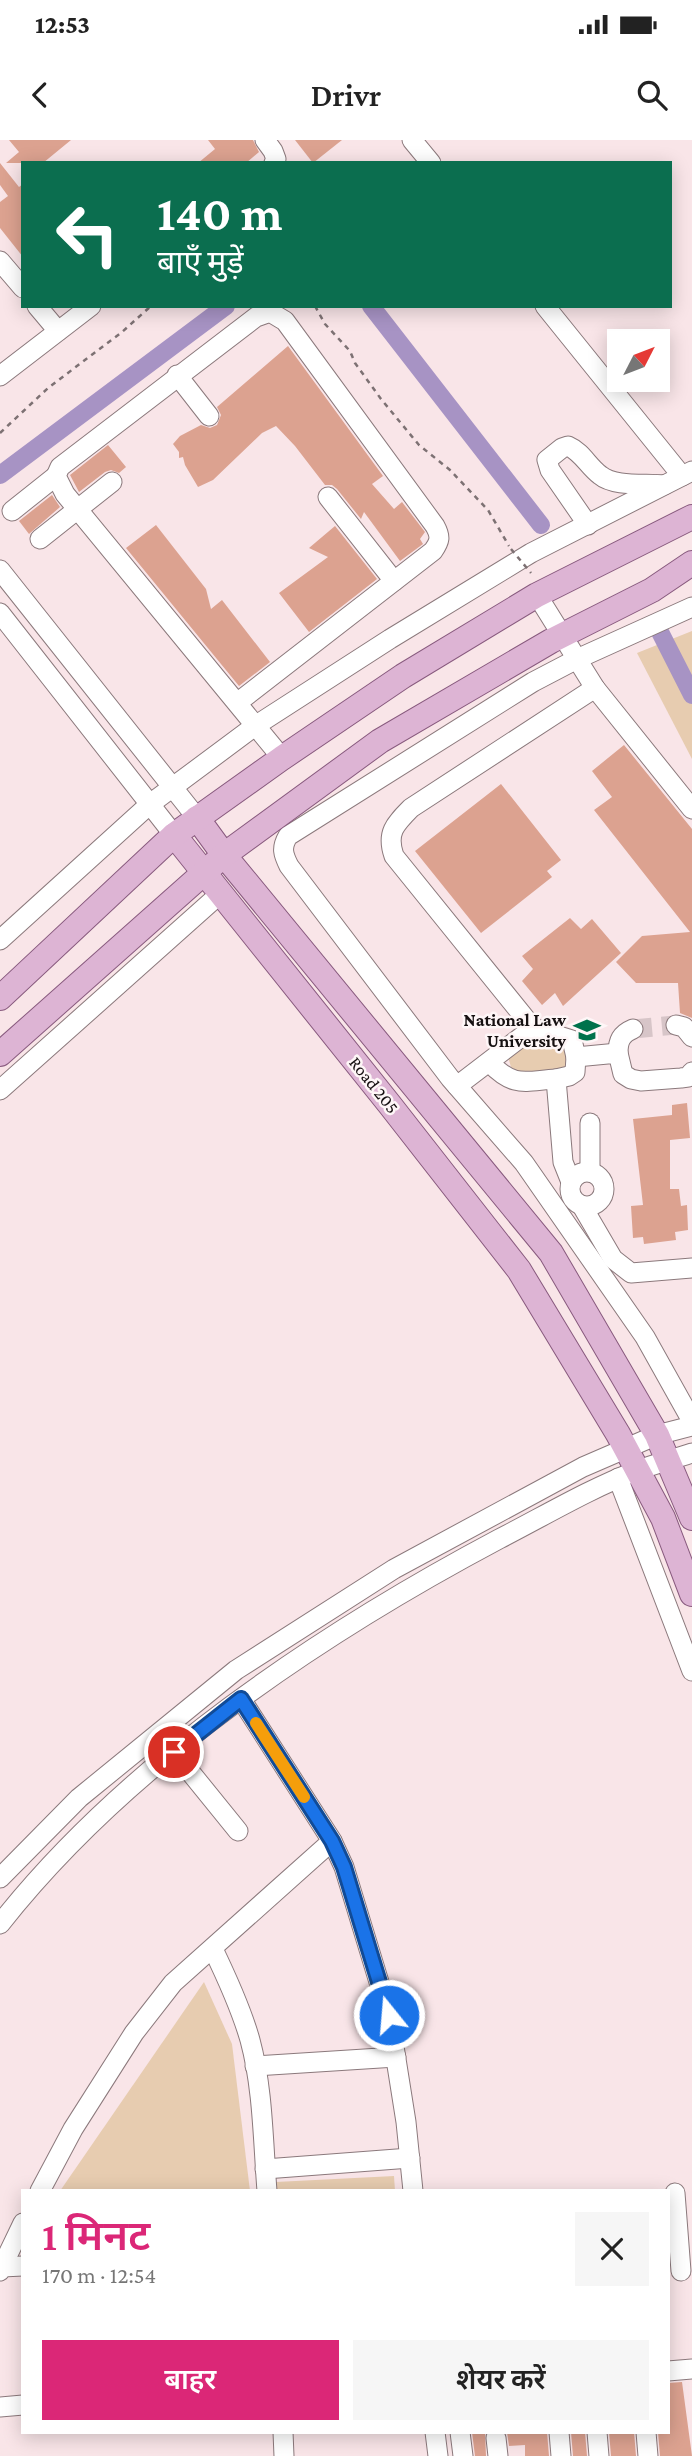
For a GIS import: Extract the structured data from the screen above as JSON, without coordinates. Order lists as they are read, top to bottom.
{
  "streets": {
    "main road": ["Road 205"]
  },
  "places": {
    "school or university": ["National Law University"]
  },
  "north": "top right",
  "page": {
    "status": "12:53",
    "header": "Drivr",
    "turn": ["140 m", "बाएँ मुड़ें"],
    "heading": ["1 मिनट", "170 m · 12:54"],
    "buttons": ["बाहर", "शेयर करें"]
  }
}
